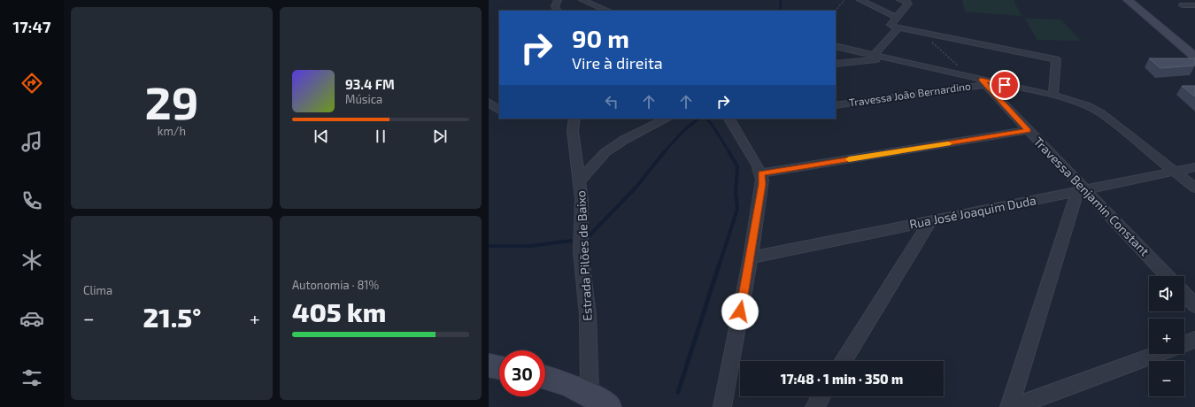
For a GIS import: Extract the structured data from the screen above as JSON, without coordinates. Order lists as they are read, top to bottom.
{
  "streets": {
    "street": [
      "Travessa João Bernardino",
      "Travessa Benjamin Constant",
      "Rua José Joaquim Duda",
      "Estrada Pilões de Baixo"
    ]
  },
  "crossings": [
    ["Travessa João Bernardino", "Travessa Benjamin Constant"],
    ["Travessa Benjamin Constant", "Rua José Joaquim Duda"]
  ],
  "page": {
    "tabs": "17:47",
    "tile": [
      ["29", "km/h"],
      "Clima",
      ["Autonomia · 81%", "405 km"]
    ],
    "turn": ["90 m", "Vire à direita"],
    "song": ["93.4 FM", "Música"],
    "map_buttons": ["+", "−"],
    "heat": ["−", "21.5°", "+"],
    "limit": "30",
    "trip": "17:48 · 1 min · 350 m"
  }
}
